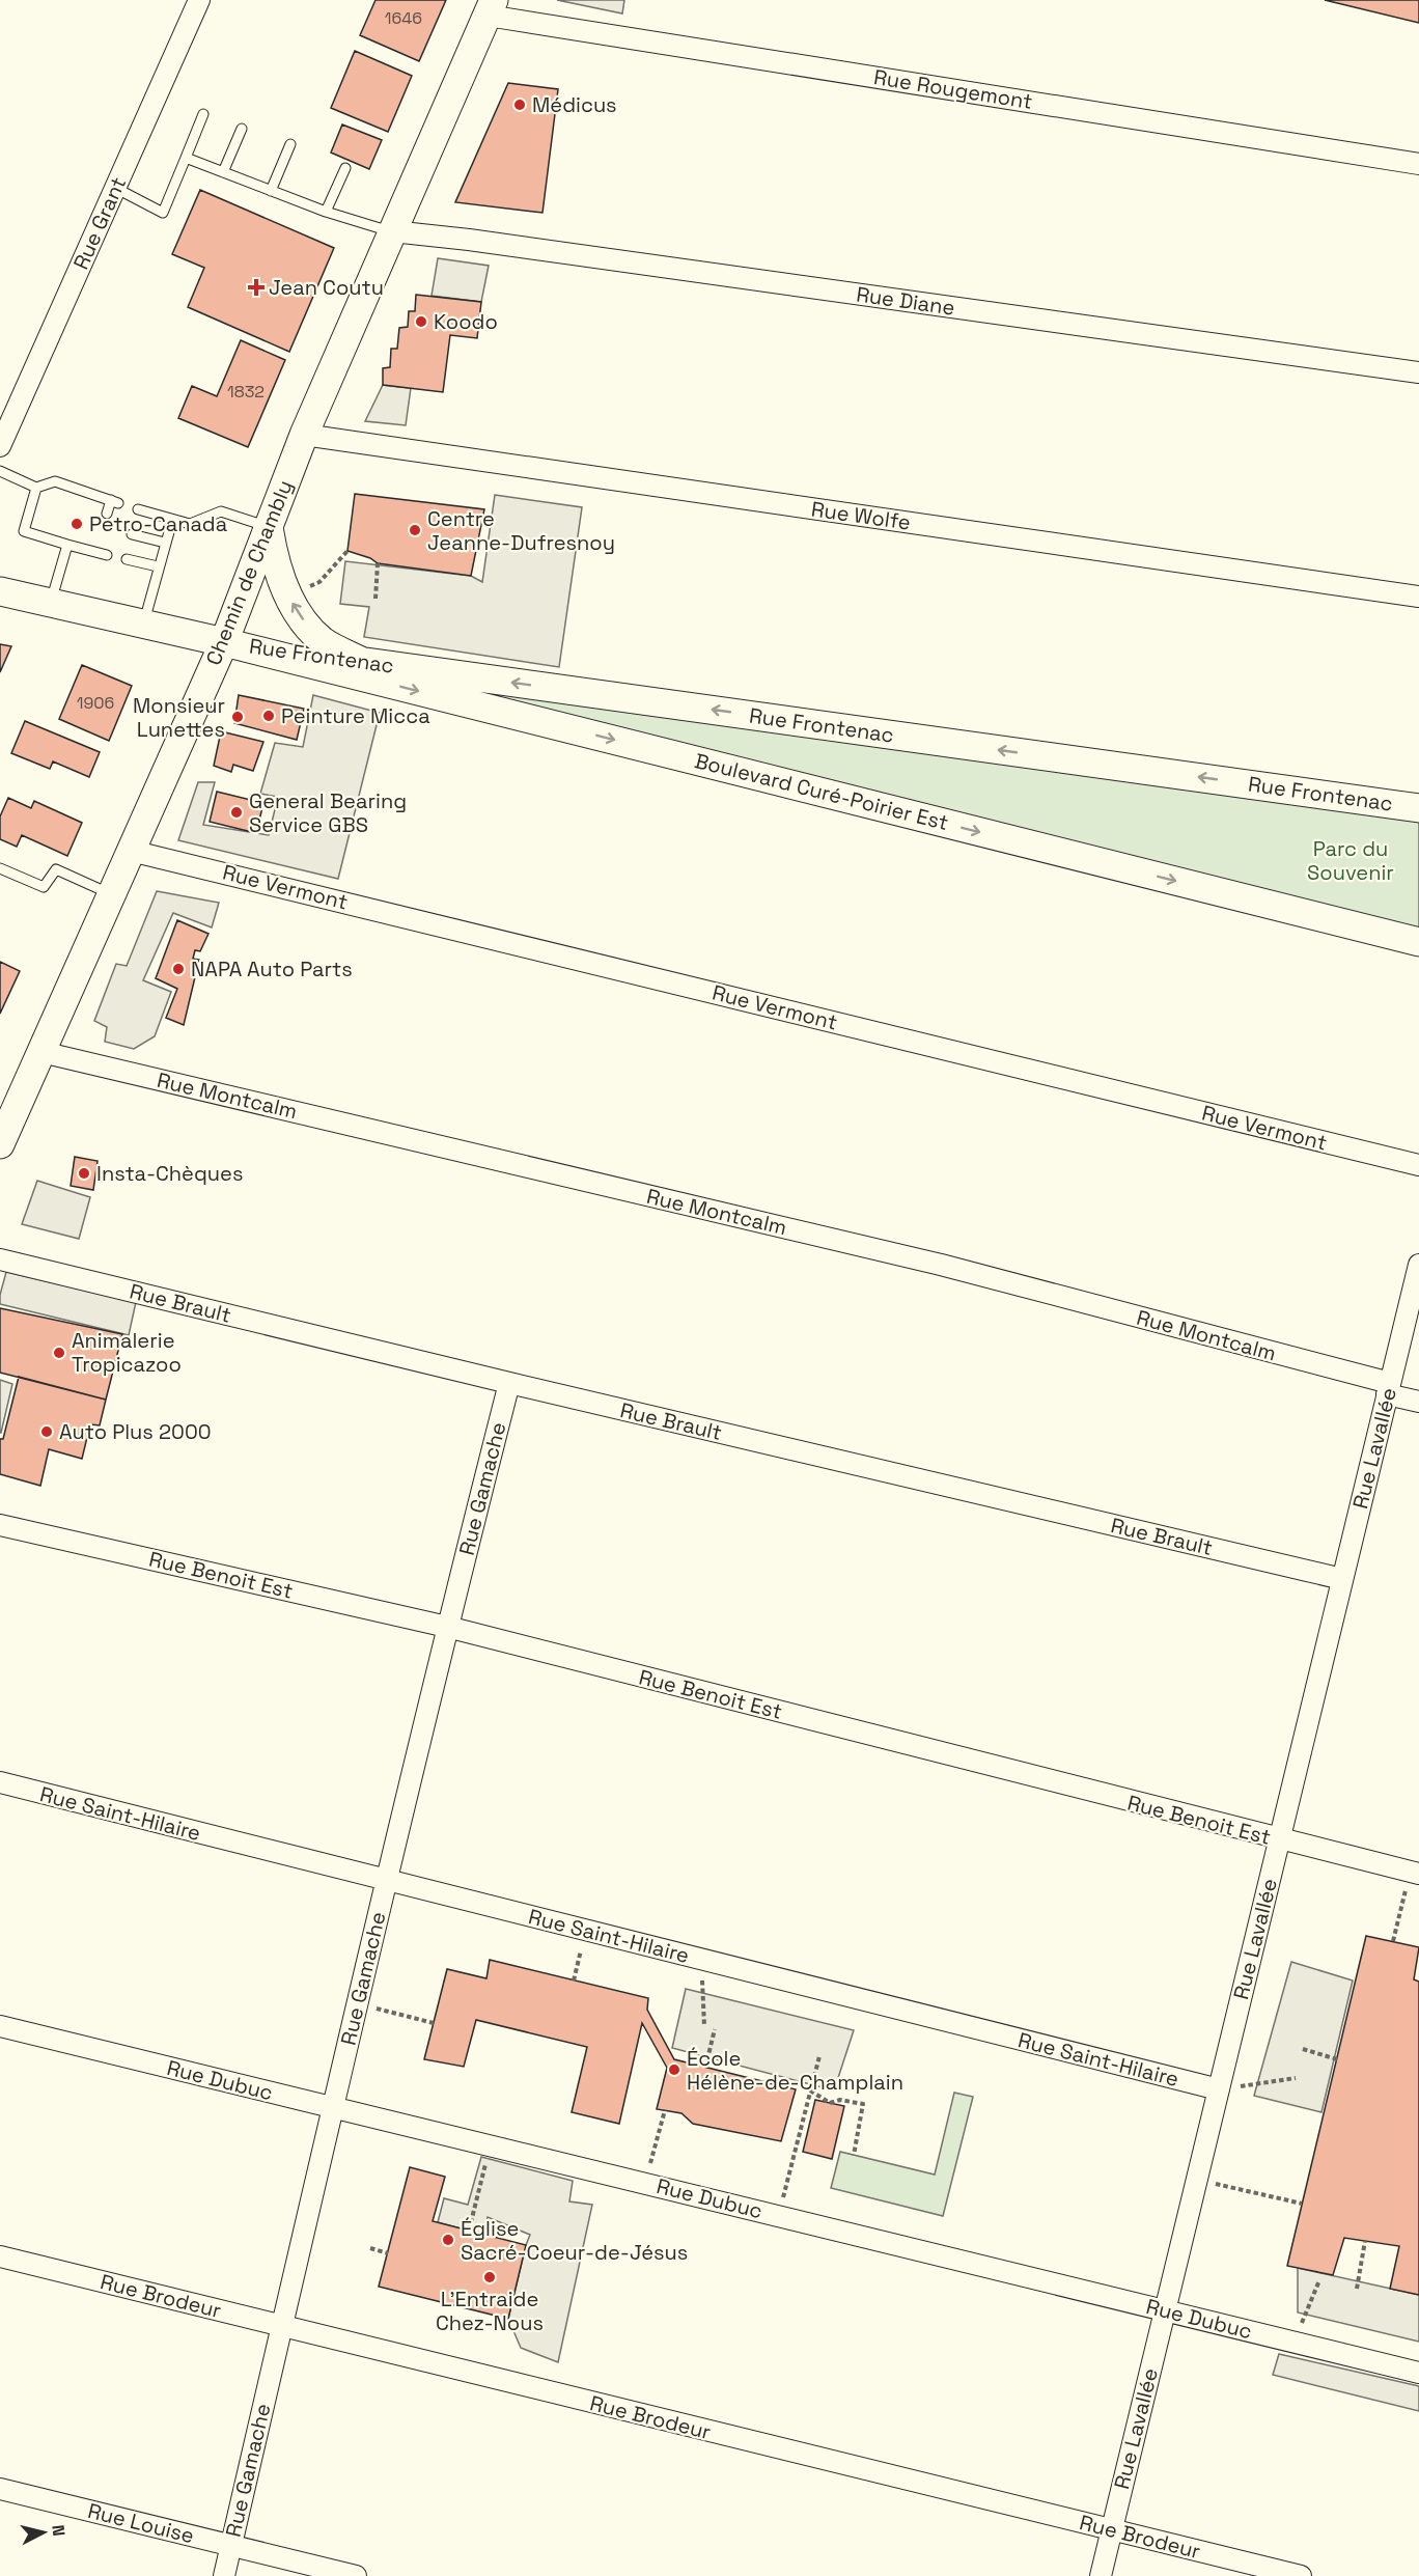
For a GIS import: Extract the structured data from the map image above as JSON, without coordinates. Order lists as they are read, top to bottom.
{
  "streets": {
    "main road": ["Chemin de Chambly", "Rue Frontenac", "Boulevard Curé-Poirier Est"],
    "street": [
      "Rue Rougemont",
      "Rue Grant",
      "Rue Diane",
      "Rue Wolfe",
      "Rue Vermont",
      "Rue Montcalm",
      "Rue Brault",
      "Rue Lavallée",
      "Rue Gamache",
      "Rue Benoit Est",
      "Rue Saint-Hilaire",
      "Rue Dubuc",
      "Rue Brodeur",
      "Rue Louise"
    ]
  },
  "crossings": [
    ["Rue Rougemont", "Chemin de Chambly"],
    ["Rue Diane", "Chemin de Chambly"],
    ["Rue Wolfe", "Chemin de Chambly"],
    ["Chemin de Chambly", "Rue Frontenac"],
    ["Chemin de Chambly", "Boulevard Curé-Poirier Est"],
    ["Chemin de Chambly", "Rue Vermont"],
    ["Chemin de Chambly", "Rue Montcalm"],
    ["Rue Frontenac", "Boulevard Curé-Poirier Est"],
    ["Rue Montcalm", "Rue Lavallée"],
    ["Rue Brault", "Rue Lavallée"],
    ["Rue Brault", "Rue Gamache"],
    ["Rue Lavallée", "Rue Benoit Est"],
    ["Rue Lavallée", "Rue Saint-Hilaire"],
    ["Rue Lavallée", "Rue Dubuc"],
    ["Rue Lavallée", "Rue Brodeur"],
    ["Rue Gamache", "Rue Benoit Est"],
    ["Rue Gamache", "Rue Saint-Hilaire"],
    ["Rue Gamache", "Rue Dubuc"],
    ["Rue Gamache", "Rue Brodeur"],
    ["Rue Gamache", "Rue Louise"]
  ],
  "one_way": ["Rue Frontenac", "Boulevard Curé-Poirier Est"],
  "parks": ["Parc du Souvenir"],
  "places": {
    "other": [
      "Médicus",
      "Koodo",
      "Petro-Canada",
      "Centre Jeanne-Dufresnoy",
      "Peinture Micca",
      "Monsieur Lunettes",
      "General Bearing Service GBS",
      "NAPA Auto Parts",
      "Insta-Chèques",
      "Animalerie Tropicazoo",
      "Auto Plus 2000",
      "École Hélène-de-Champlain",
      "Église Sacré-Coeur-de-Jésus",
      "L'Entraide Chez-Nous"
    ],
    "health": ["Jean Coutu"]
  },
  "house_numbers": ["1646", "1832", "1906"],
  "north": "right"
}
